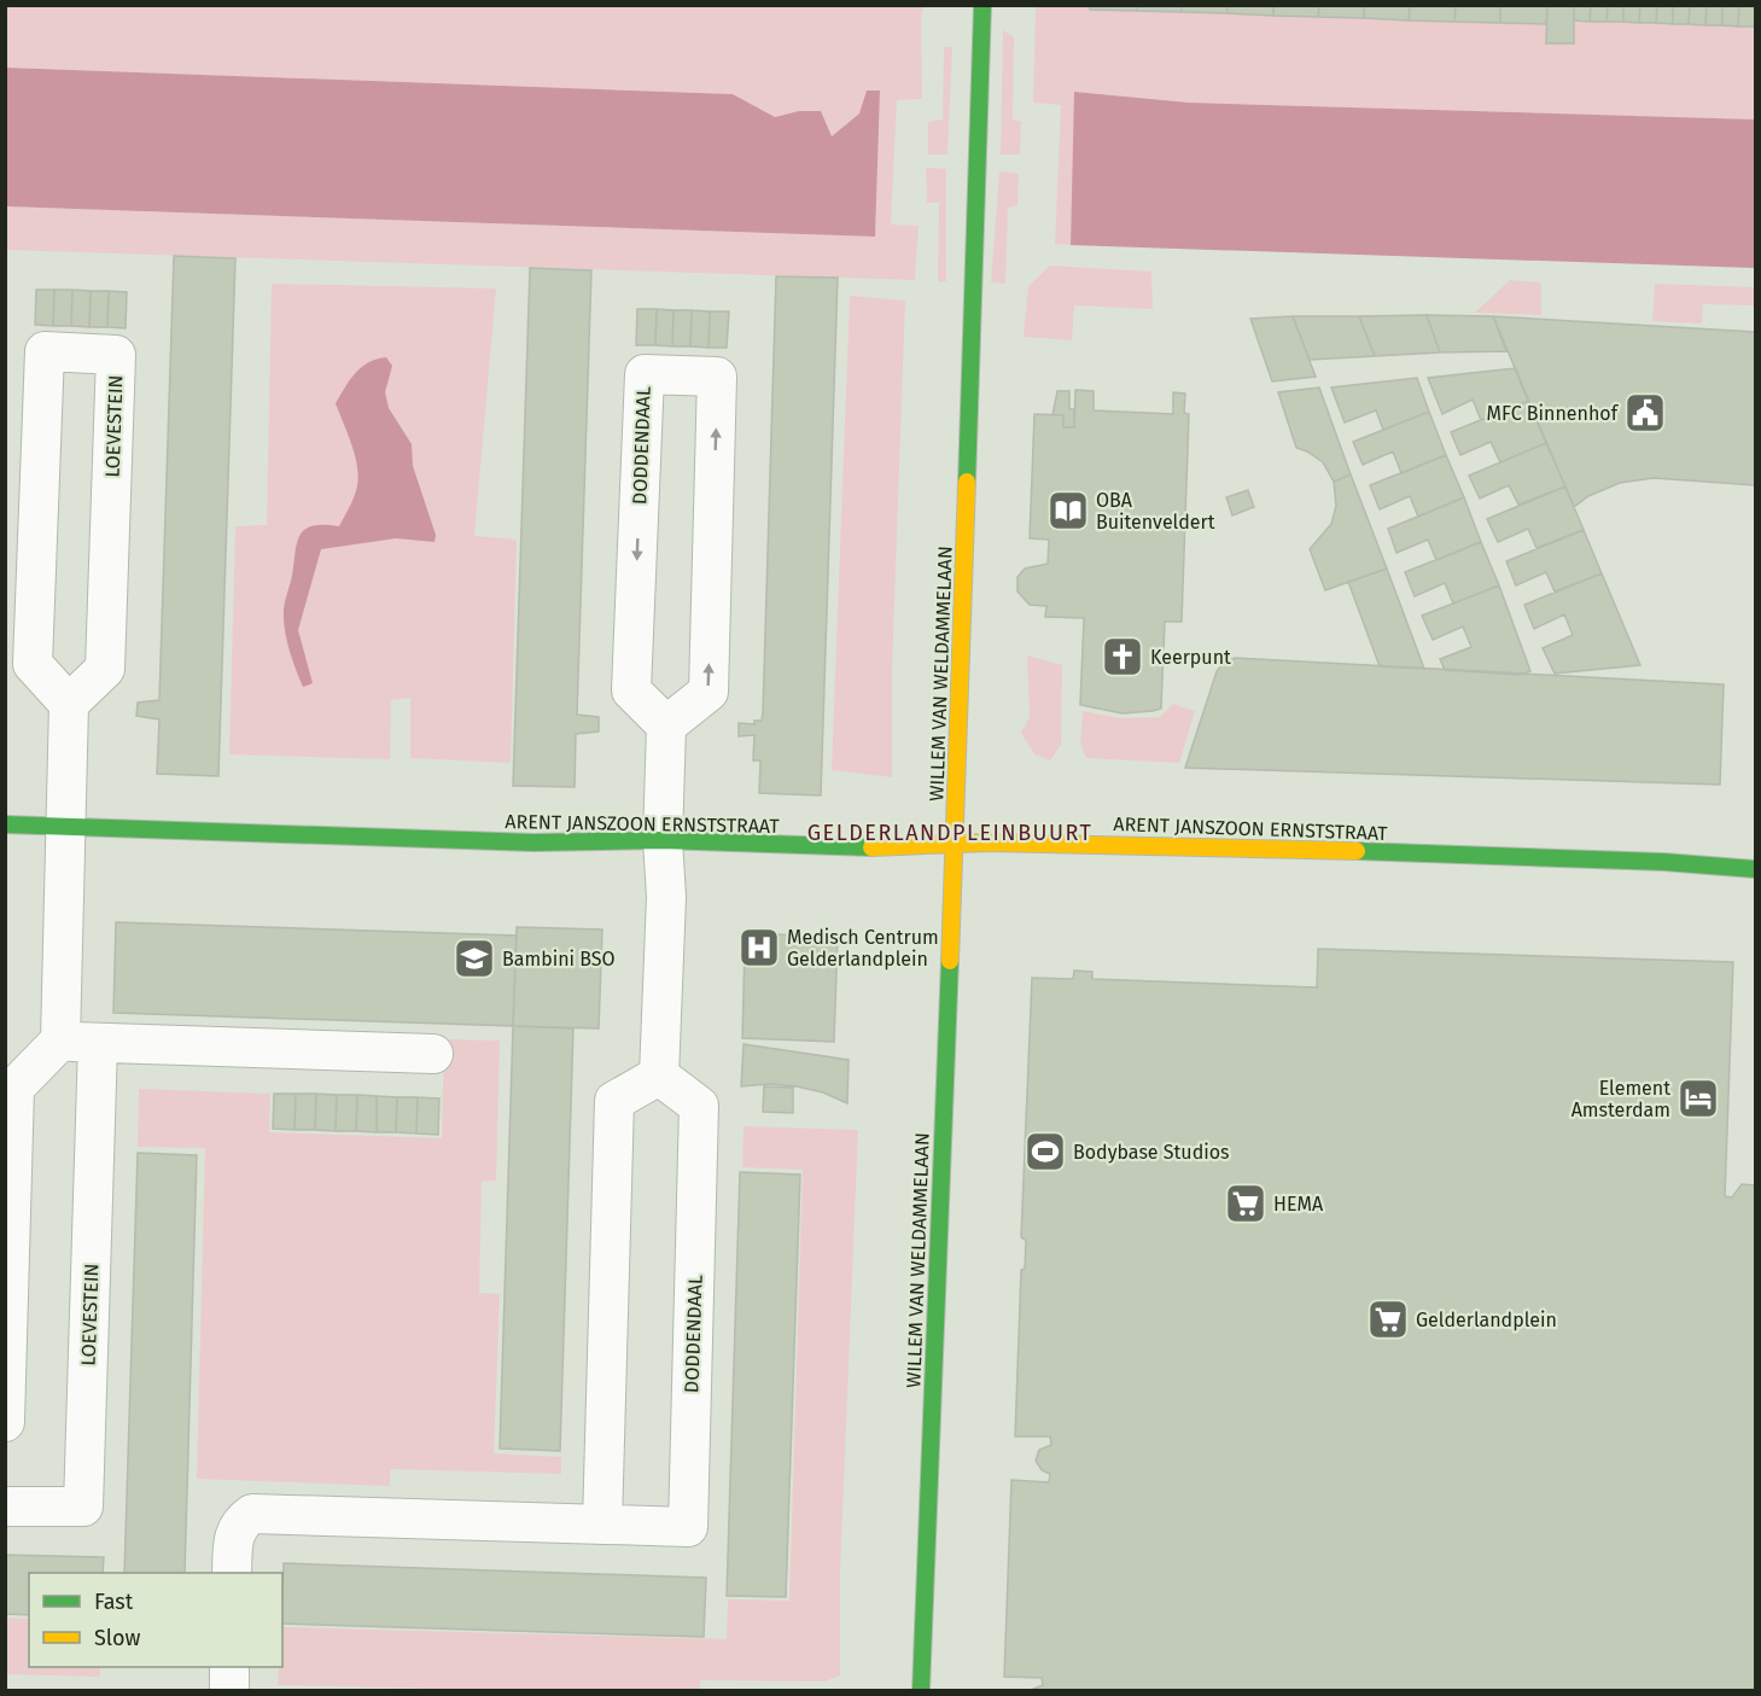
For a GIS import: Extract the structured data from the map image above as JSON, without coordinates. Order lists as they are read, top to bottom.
{
  "streets": {
    "street": [
      "LOEVESTEIN",
      "DODDENDAAL",
      "WILLEM VAN WELDAMMELAAN",
      "ARENT JANSZOON ERNSTSTRAAT"
    ]
  },
  "crossings": [
    ["WILLEM VAN WELDAMMELAAN", "ARENT JANSZOON ERNSTSTRAAT"]
  ],
  "districts": ["GELDERLANDPLEINBUURT"],
  "places": {
    "public building": ["MFC Binnenhof"],
    "library": ["OBA Buitenveldert"],
    "church": ["Keerpunt"],
    "hospital": ["Medisch Centrum Gelderlandplein"],
    "school or university": ["Bambini BSO"],
    "hotel": ["Element Amsterdam"],
    "sports": ["Bodybase Studios"],
    "supermarket": ["HEMA", "Gelderlandplein"]
  },
  "legend": ["Fast", "Slow"]
}
